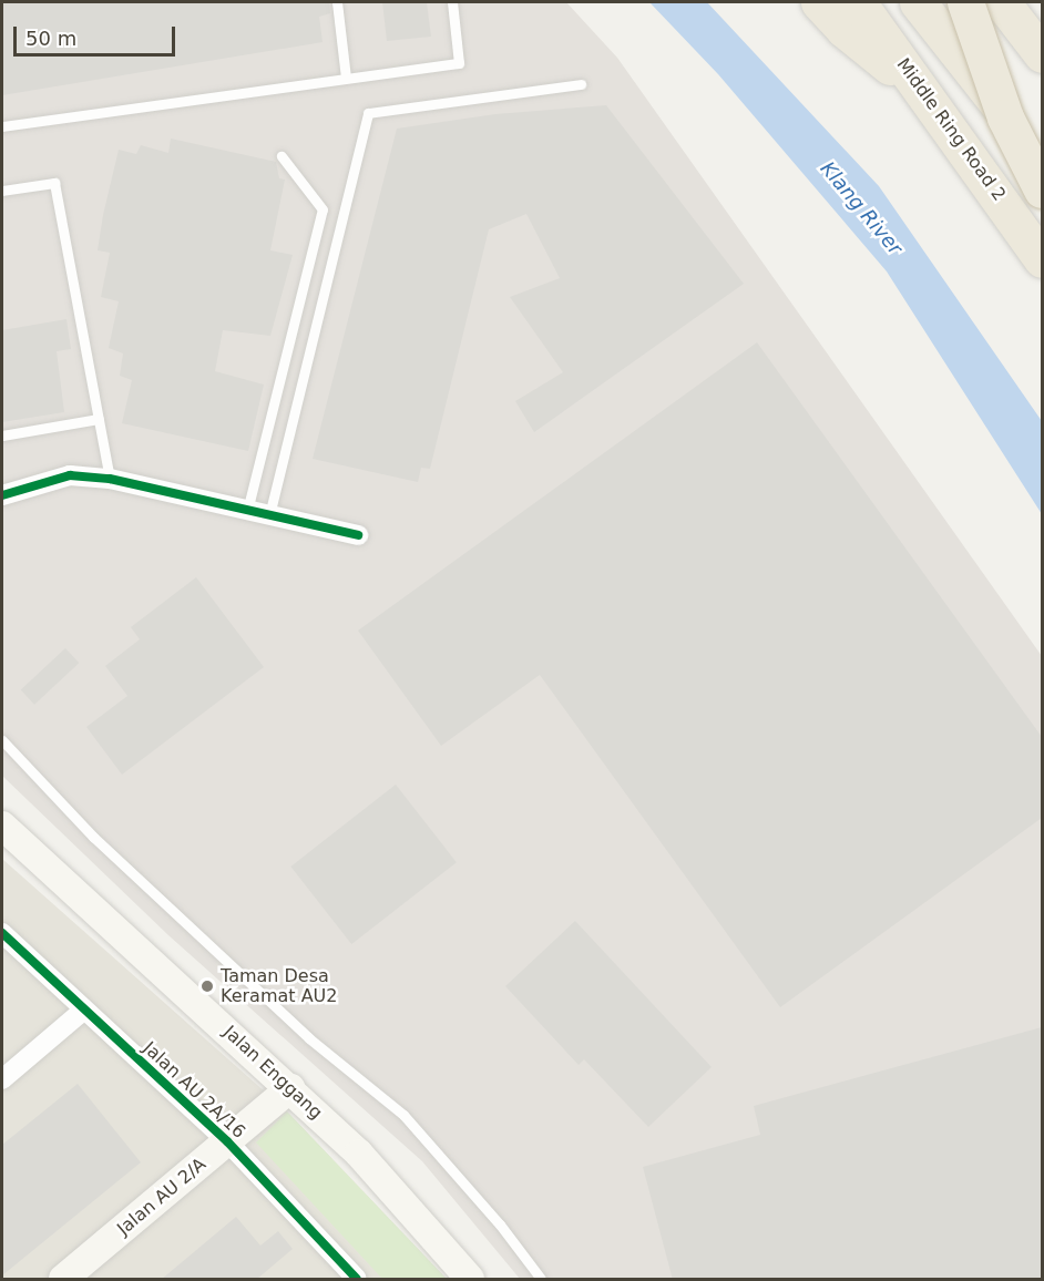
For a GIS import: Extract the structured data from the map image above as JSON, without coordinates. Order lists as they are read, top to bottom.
{
  "streets": {
    "highway": ["Middle Ring Road 2"],
    "main road": ["Jalan Enggang", "Jalan AU 2/A"],
    "street": ["Jalan AU 2A/16"]
  },
  "crossings": [
    ["Jalan Enggang", "Jalan AU 2/A"],
    ["Jalan AU 2A/16", "Jalan AU 2/A"]
  ],
  "water": ["Klang River"],
  "places": ["Taman Desa Keramat AU2"],
  "scale_bar": "50 m"
}
